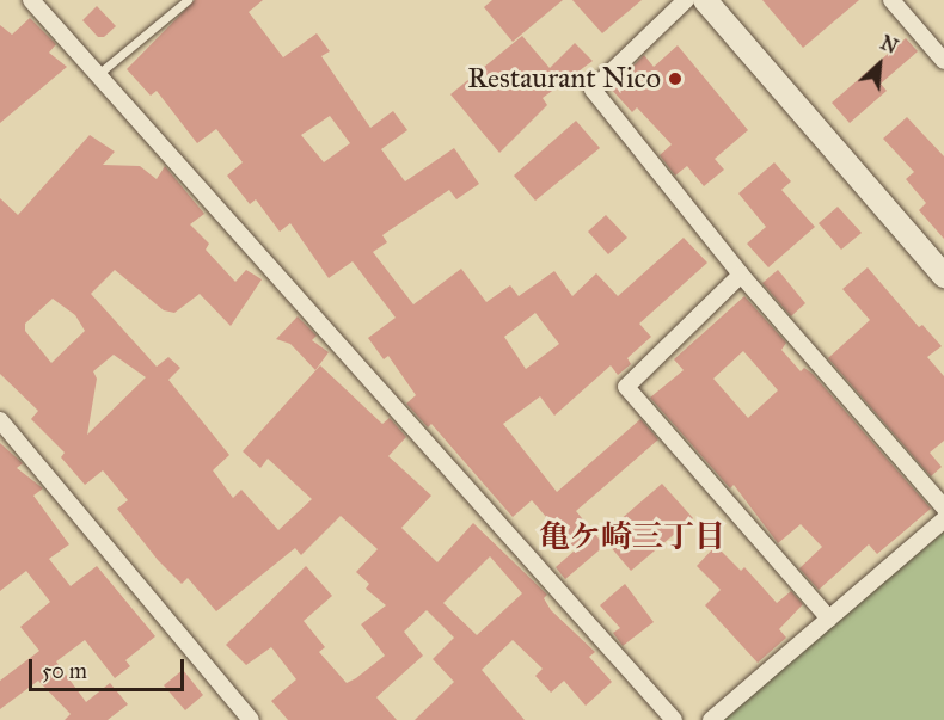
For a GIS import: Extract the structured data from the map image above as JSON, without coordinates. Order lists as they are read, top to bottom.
{
  "districts": ["亀ケ崎三丁目"],
  "places": ["Restaurant Nico"],
  "scale_bar": "50 m",
  "north": "top right"
}
